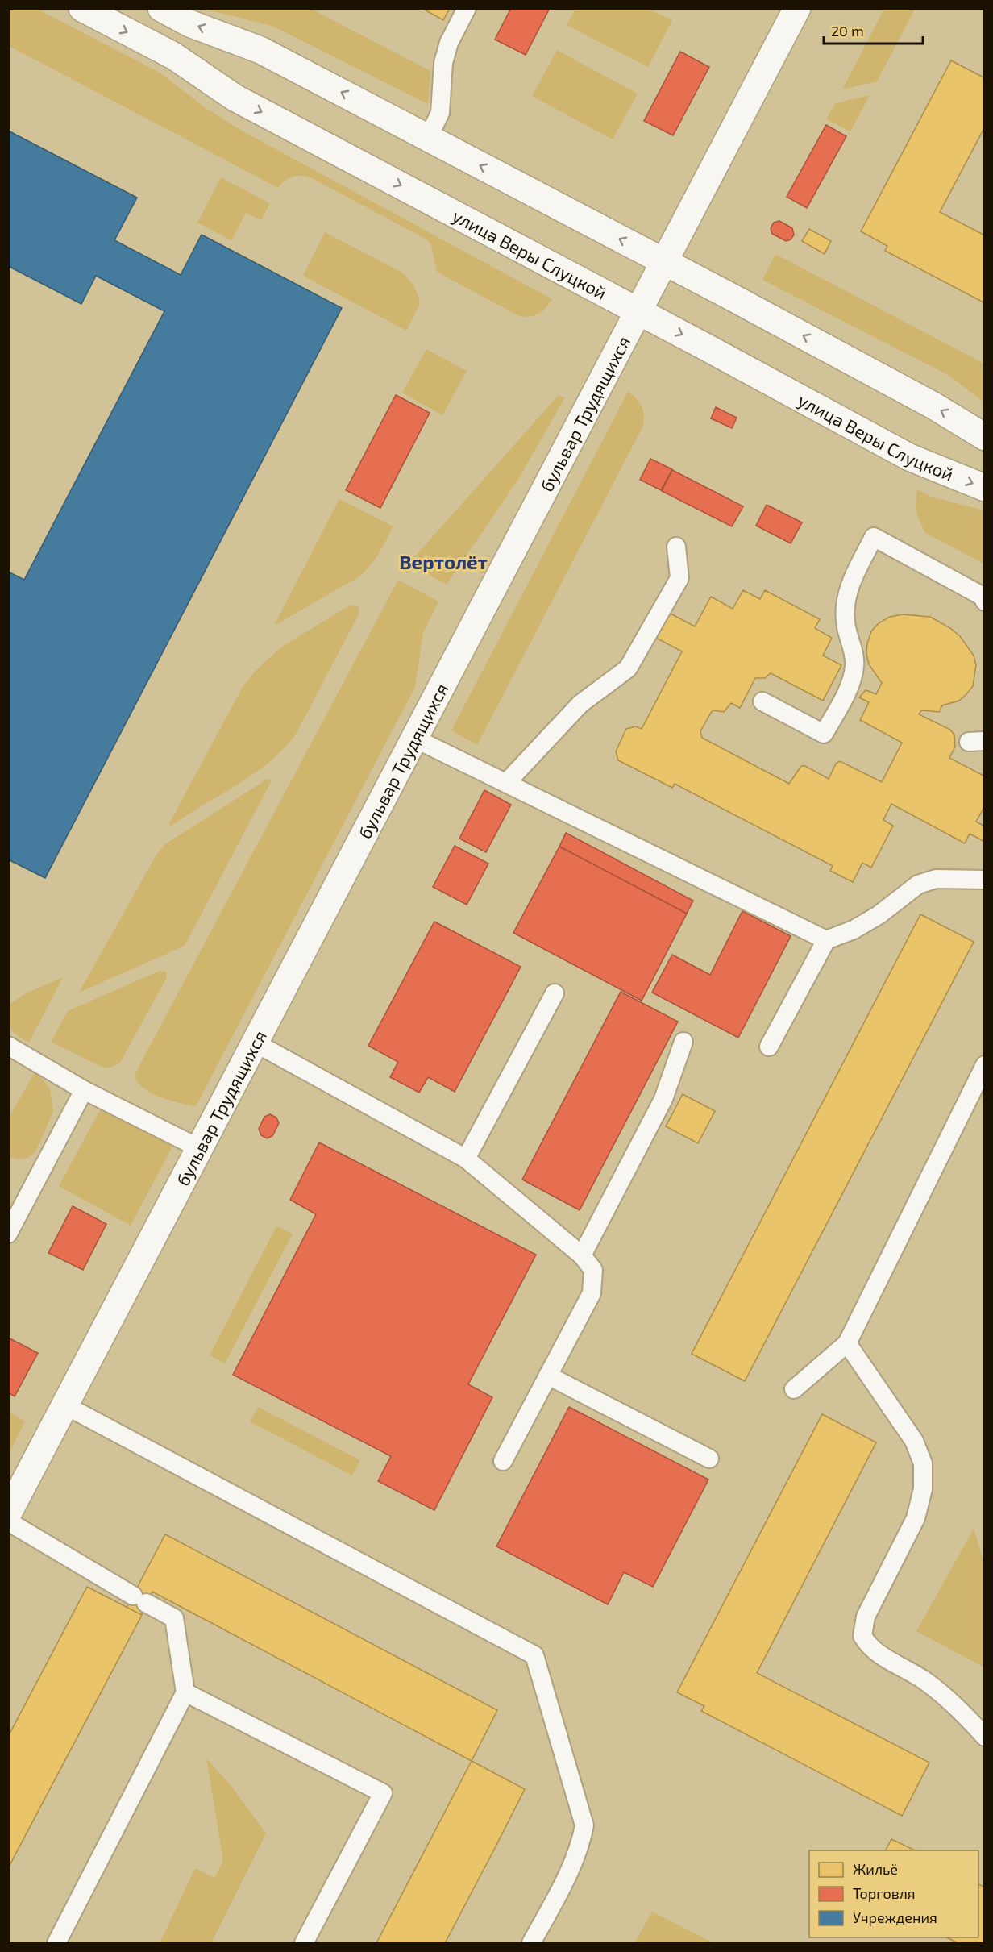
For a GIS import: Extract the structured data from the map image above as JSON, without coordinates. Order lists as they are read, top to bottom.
{
  "streets": {
    "street": ["улица Веры Слуцкой", "бульвар Трудящихся"]
  },
  "crossings": [
    ["улица Веры Слуцкой", "бульвар Трудящихся"]
  ],
  "districts": ["Вертолёт"],
  "legend": ["Жильё", "Торговля", "Учреждения"],
  "scale_bar": "20 m"
}
